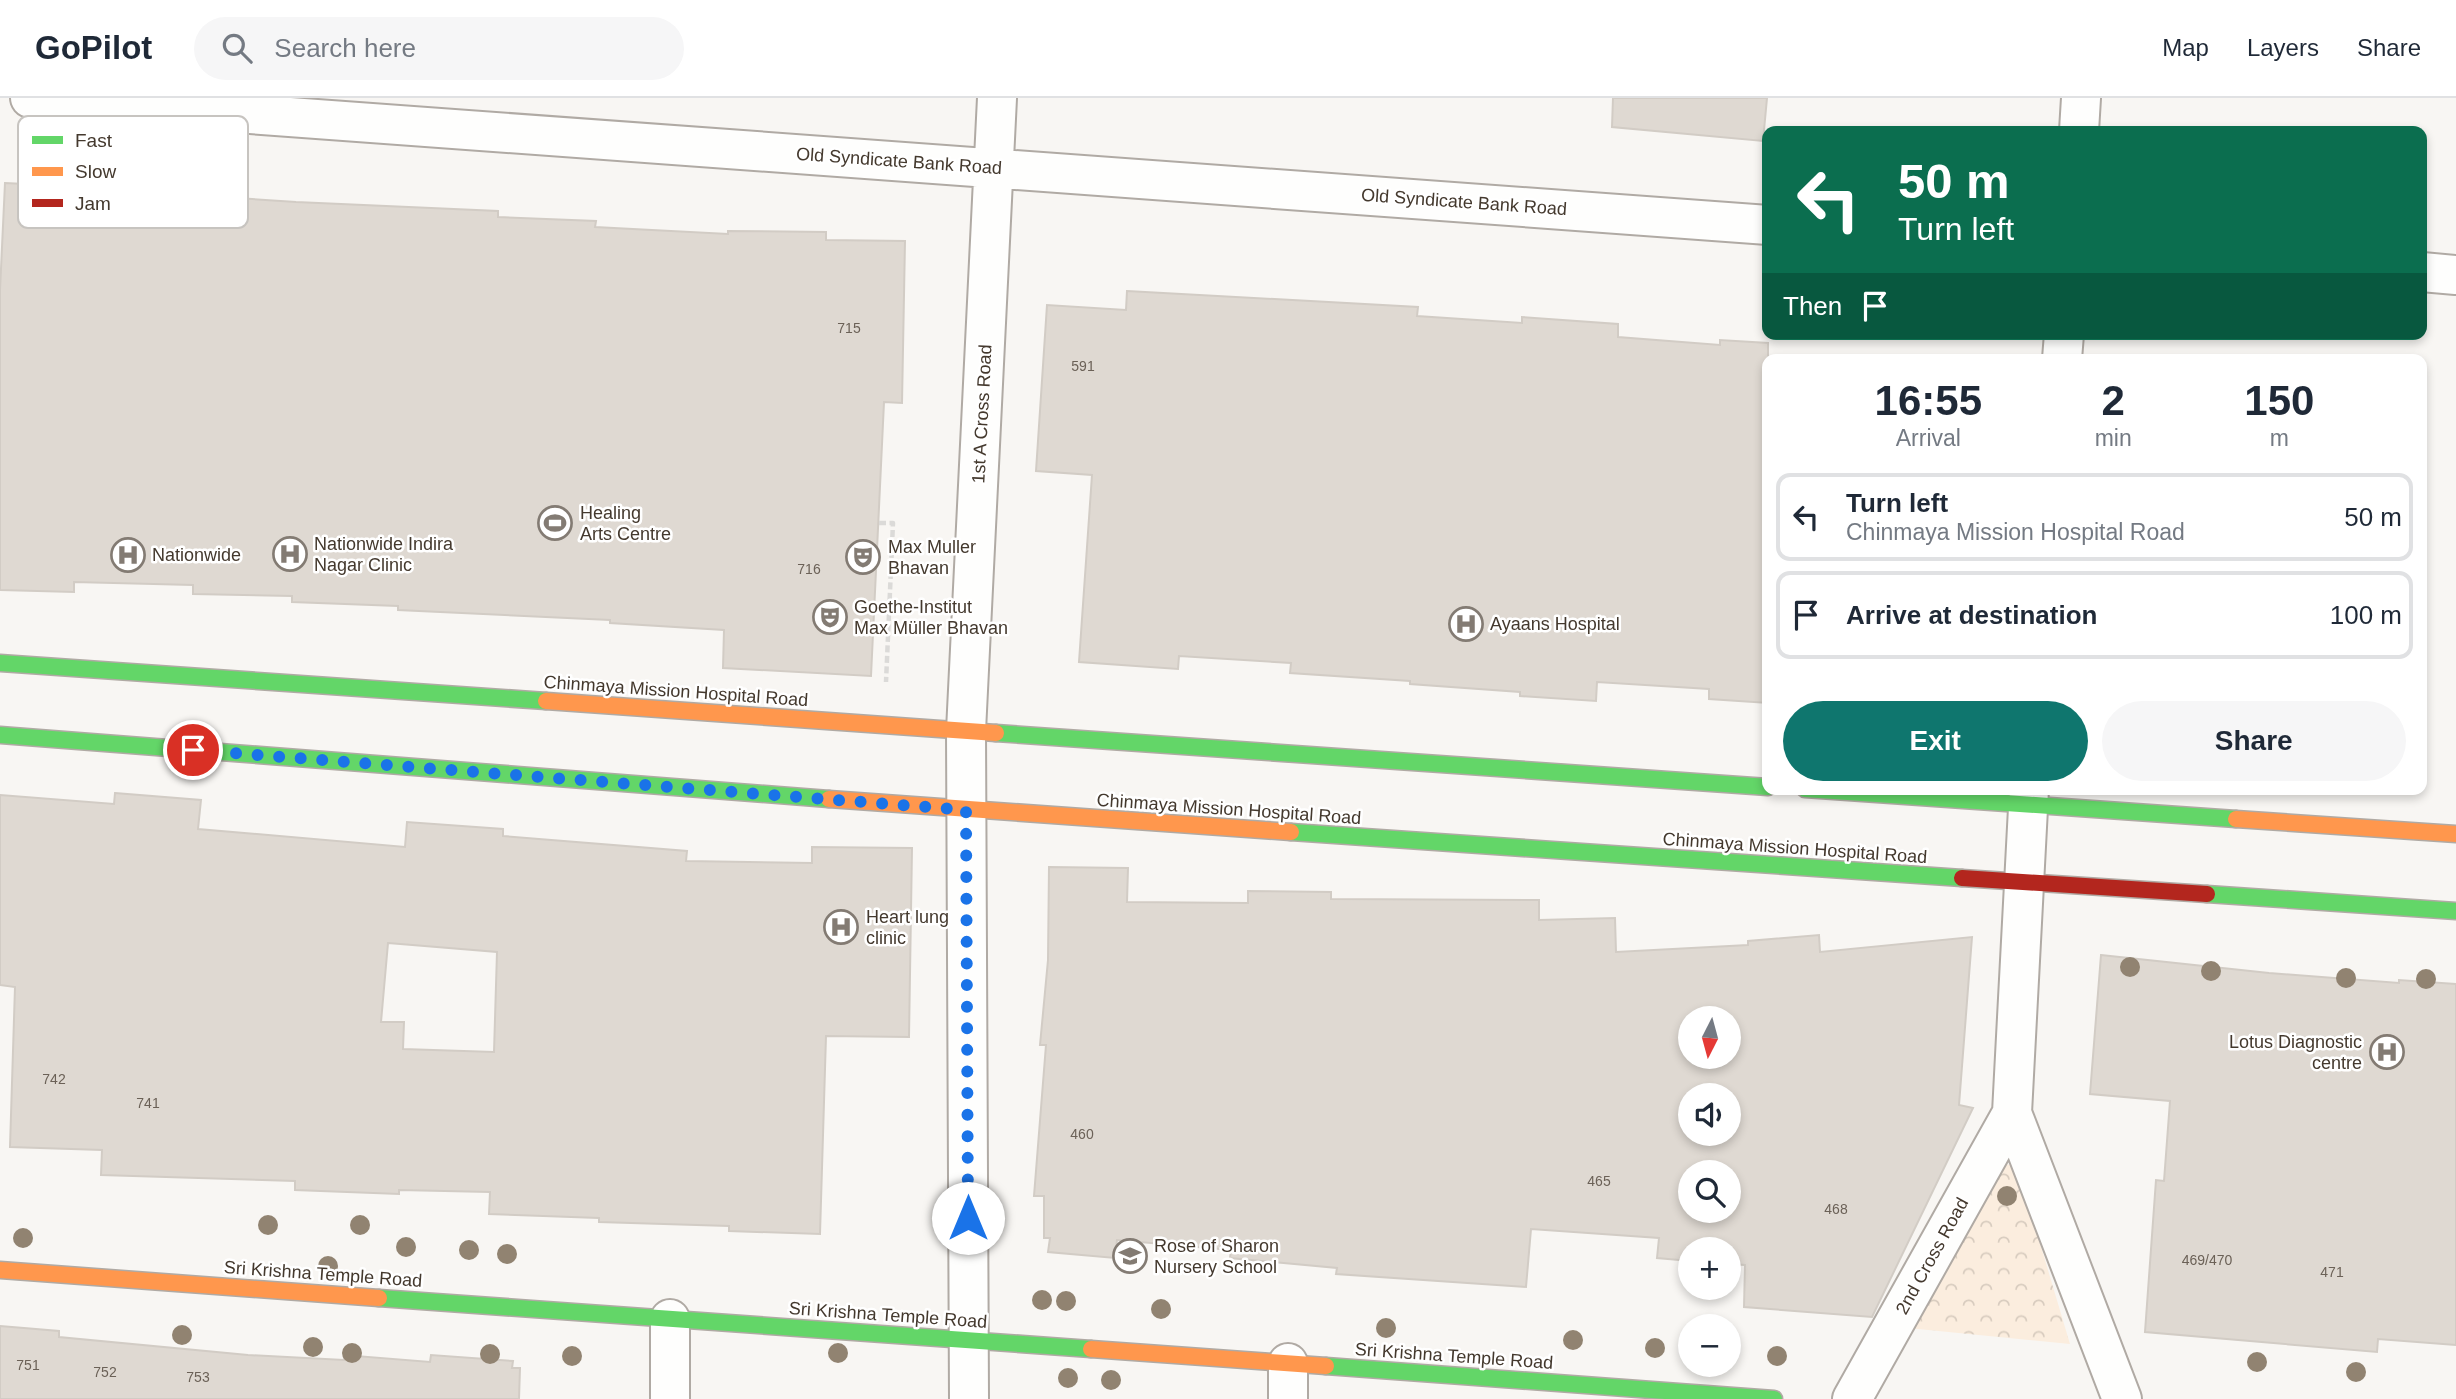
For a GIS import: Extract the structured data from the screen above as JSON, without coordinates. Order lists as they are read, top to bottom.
{
  "streets": {
    "main road": ["Chinmaya Mission Hospital Road", "Sri Krishna Temple Road"],
    "street": ["Old Syndicate Bank Road", "1st A Cross Road", "2nd Cross Road"]
  },
  "crossings": [
    ["Old Syndicate Bank Road", "1st A Cross Road"],
    ["1st A Cross Road", "Chinmaya Mission Hospital Road"],
    ["Chinmaya Mission Hospital Road", "2nd Cross Road"]
  ],
  "places": {
    "sports": ["Healing Arts Centre"],
    "hospital": [
      "Nationwide Indira Nagar Clinic",
      "Nationwide",
      "Ayaans Hospital",
      "Heart lung clinic",
      "Lotus Diagnostic centre"
    ],
    "theatre": ["Max Muller Bhavan", "Goethe-Institut Max Müller Bhavan"],
    "school or university": ["Rose of Sharon Nursery School"]
  },
  "house_numbers": [
    "715",
    "591",
    "716",
    "742",
    "741",
    "460",
    "465",
    "468",
    "469/470",
    "471",
    "751",
    "752",
    "753"
  ],
  "legend": ["Fast", "Slow", "Jam"],
  "north": "bottom",
  "page": {
    "header": "GoPilot",
    "search": "Search here",
    "nav": ["Map", "Layers", "Share"],
    "turn": ["50 m", "Turn left"],
    "then": "Then",
    "eta": [
      "16:55",
      "Arrival",
      "2",
      "min",
      "150",
      "m"
    ],
    "list": [
      {
        "name": "Turn left",
        "note": "Chinmaya Mission Hospital Road",
        "value": "50 m"
      },
      {
        "name": "Arrive at destination",
        "value": "100 m"
      }
    ],
    "buttons": ["Exit", "Share"],
    "map_buttons": ["+", "−"]
  }
}
